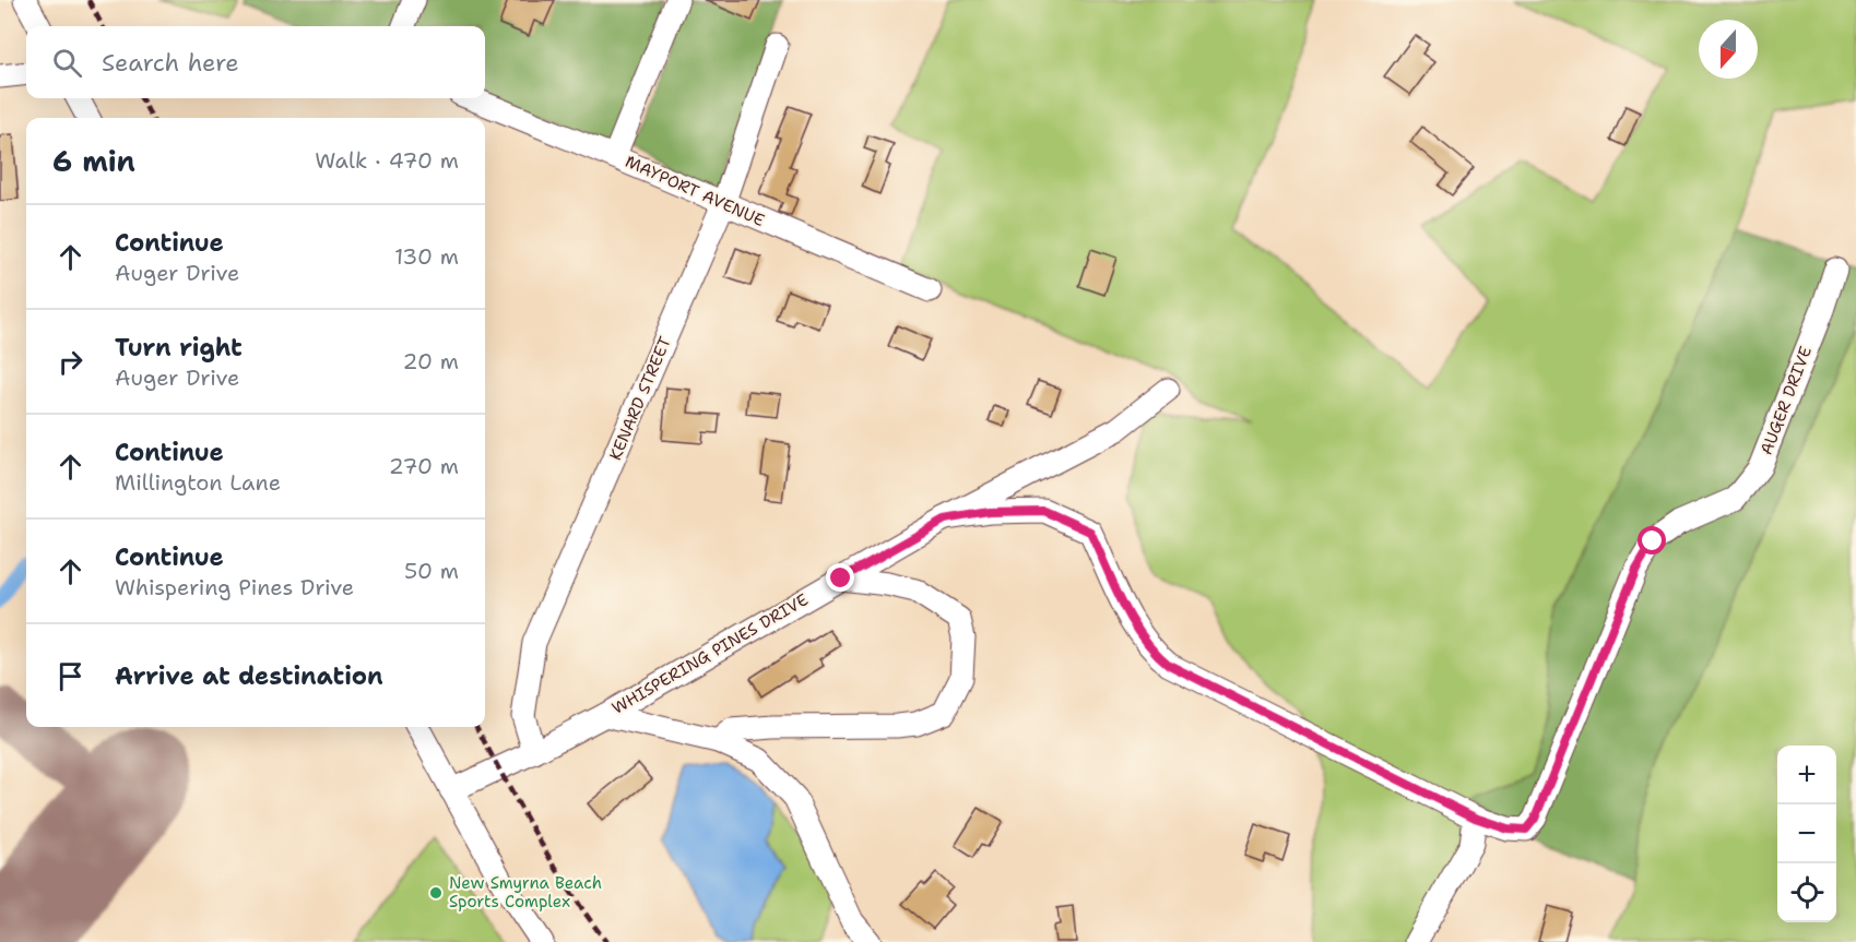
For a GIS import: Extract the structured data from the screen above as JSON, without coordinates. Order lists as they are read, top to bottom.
{
  "streets": {
    "street": [
      "MAYPORT AVENUE",
      "KENARD STREET",
      "AUGER DRIVE",
      "WHISPERING PINES DRIVE"
    ]
  },
  "crossings": [
    ["MAYPORT AVENUE", "KENARD STREET"],
    ["KENARD STREET", "WHISPERING PINES DRIVE"]
  ],
  "places": ["New Smyrna Beach Sports Complex"],
  "north": "bottom",
  "page": {
    "search": "Search here",
    "heading": ["6 min", "Walk · 470 m"],
    "list": [
      ["Continue", "Auger Drive", "130 m"],
      ["Turn right", "Auger Drive", "20 m"],
      ["Continue", "Millington Lane", "270 m"],
      ["Continue", "Whispering Pines Drive", "50 m"],
      "Arrive at destination"
    ],
    "map_buttons": ["+", "−"]
  }
}
